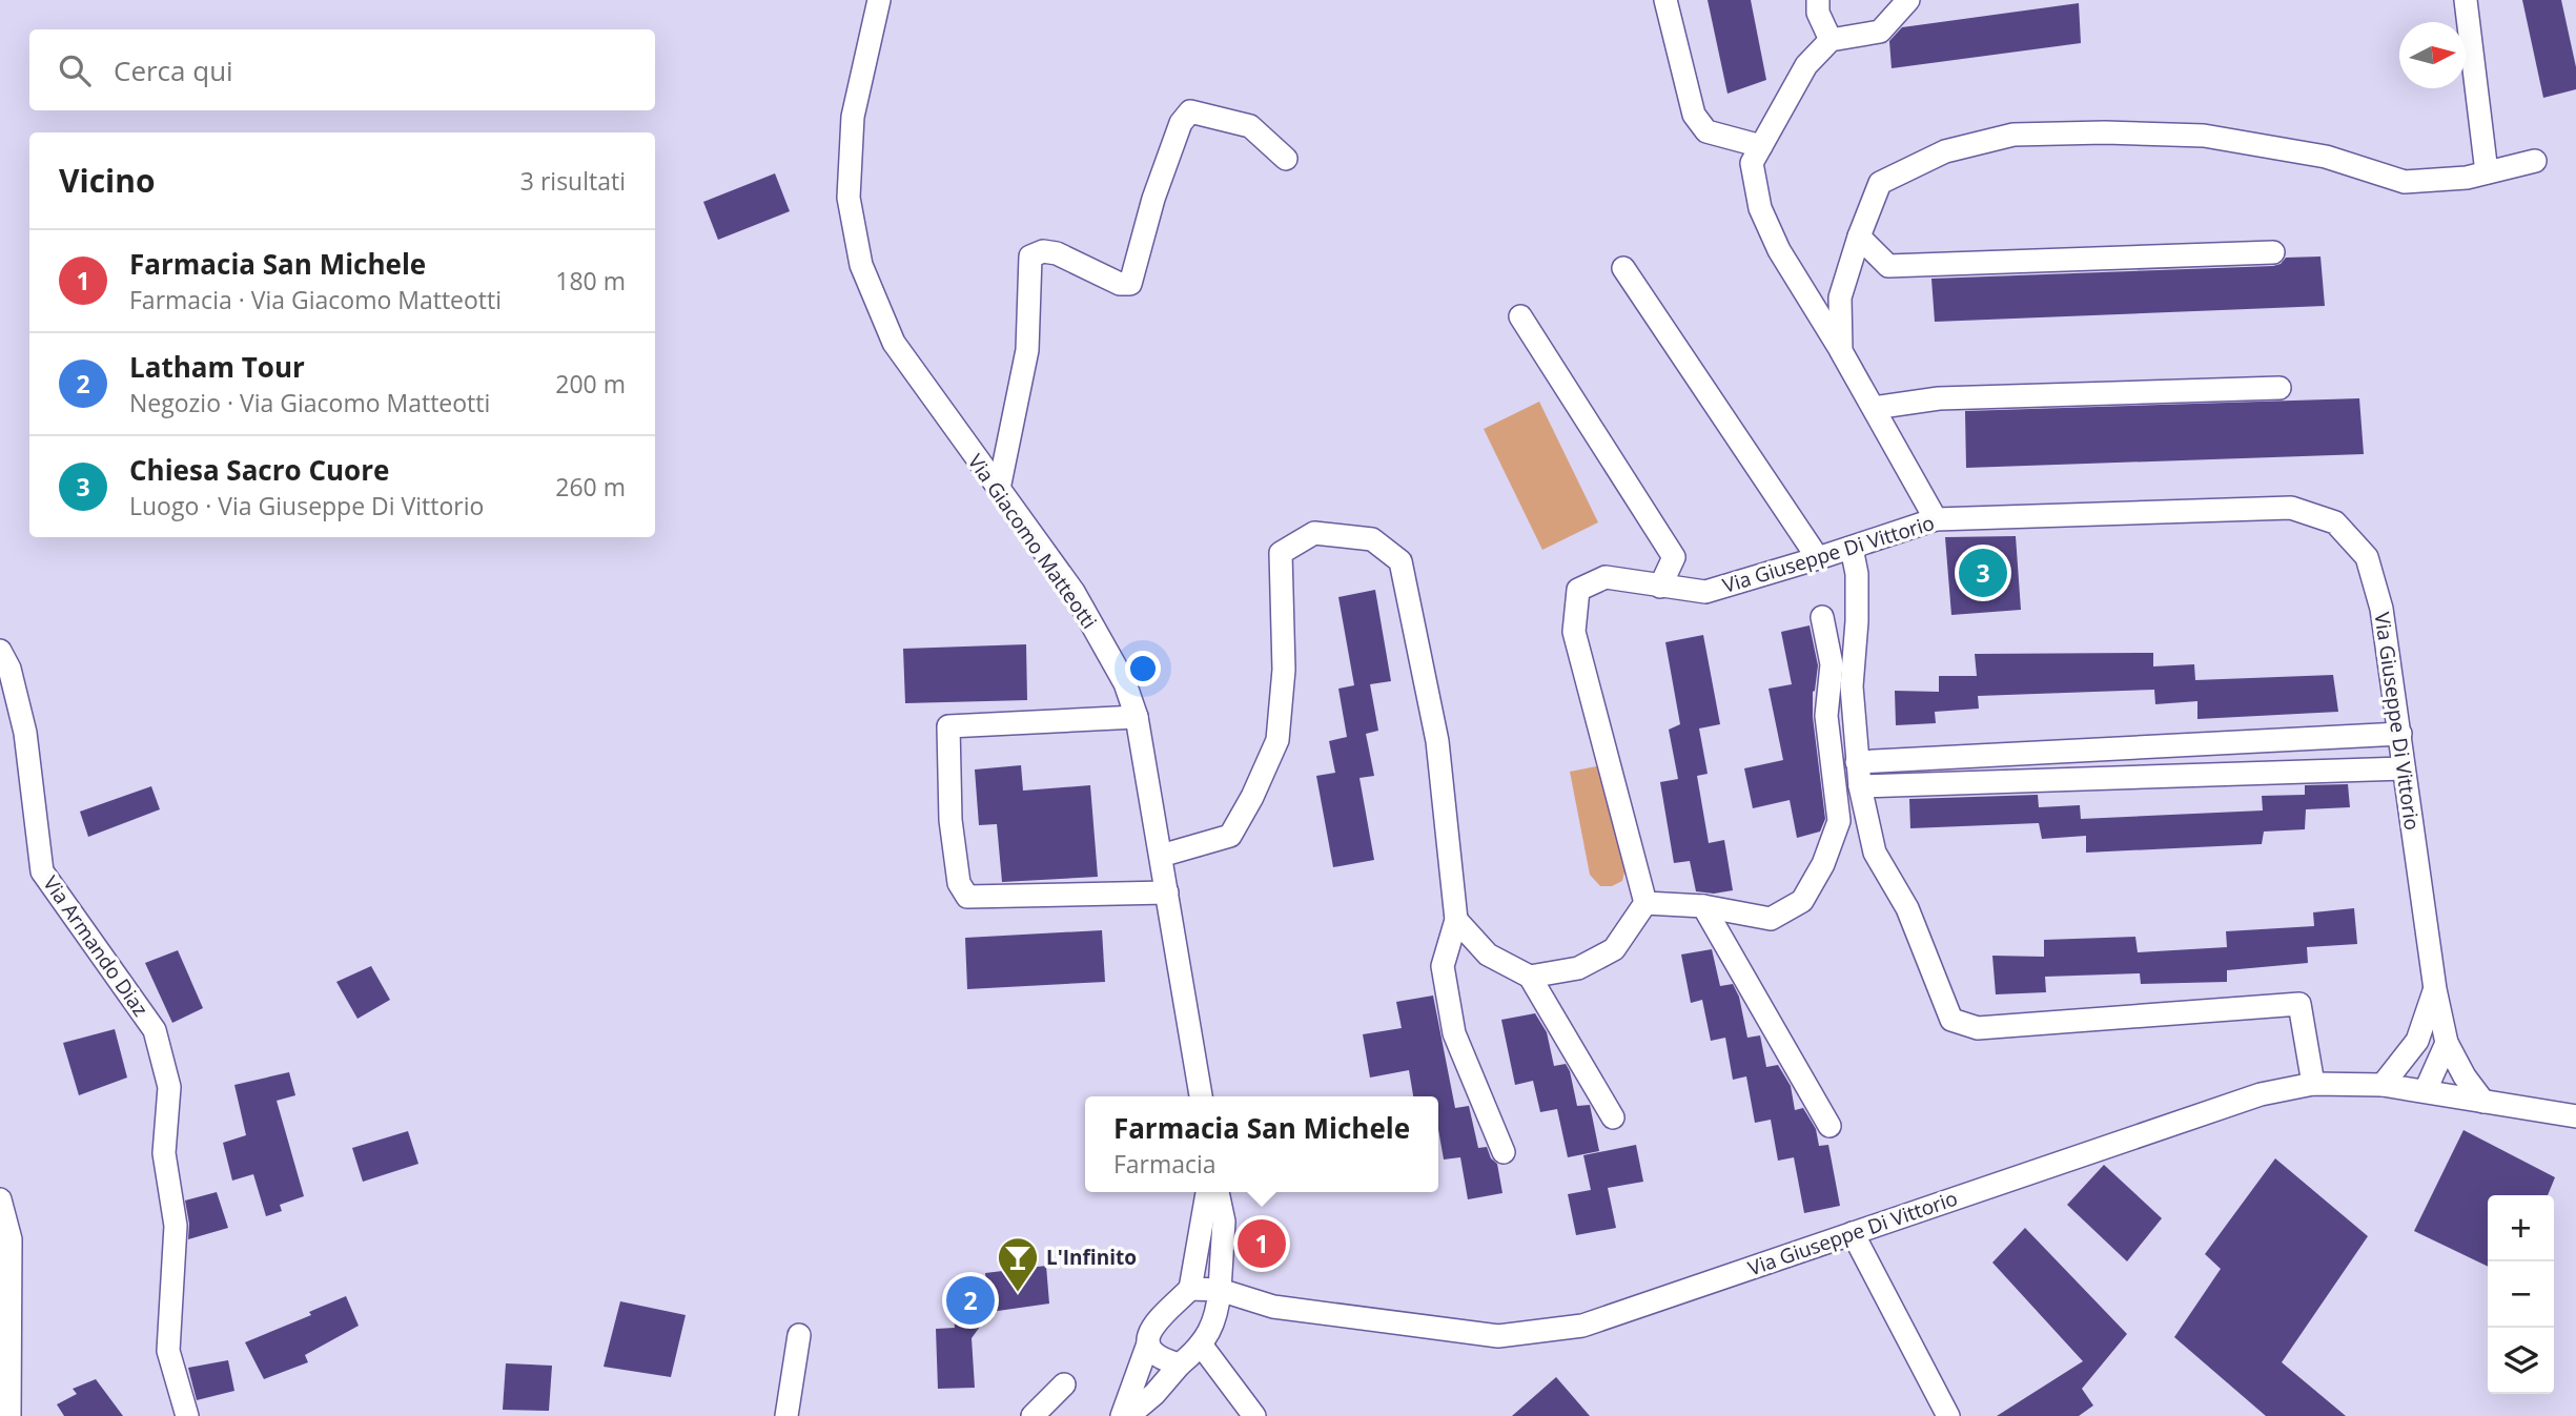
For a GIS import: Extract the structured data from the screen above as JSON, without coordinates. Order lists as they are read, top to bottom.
{
  "streets": {
    "street": ["Via Giacomo Matteotti", "Via Giuseppe Di Vittorio", "Via Armando Diaz"]
  },
  "places": {
    "bar": ["L'Infinito"]
  },
  "north": "right",
  "page": {
    "search": "Cerca qui",
    "heading": ["Vicino", "3 risultati"],
    "list": [
      {
        "mark": "1",
        "name": "Farmacia San Michele",
        "note": "Farmacia · Via Giacomo Matteotti",
        "value": "180 m"
      },
      {
        "mark": "2",
        "name": "Latham Tour",
        "note": "Negozio · Via Giacomo Matteotti",
        "value": "200 m"
      },
      {
        "mark": "3",
        "name": "Chiesa Sacro Cuore",
        "note": "Luogo · Via Giuseppe Di Vittorio",
        "value": "260 m"
      }
    ],
    "pins": ["3", "1", "2"],
    "popup": ["Farmacia San Michele", "Farmacia"],
    "map_buttons": ["+", "−"]
  }
}
